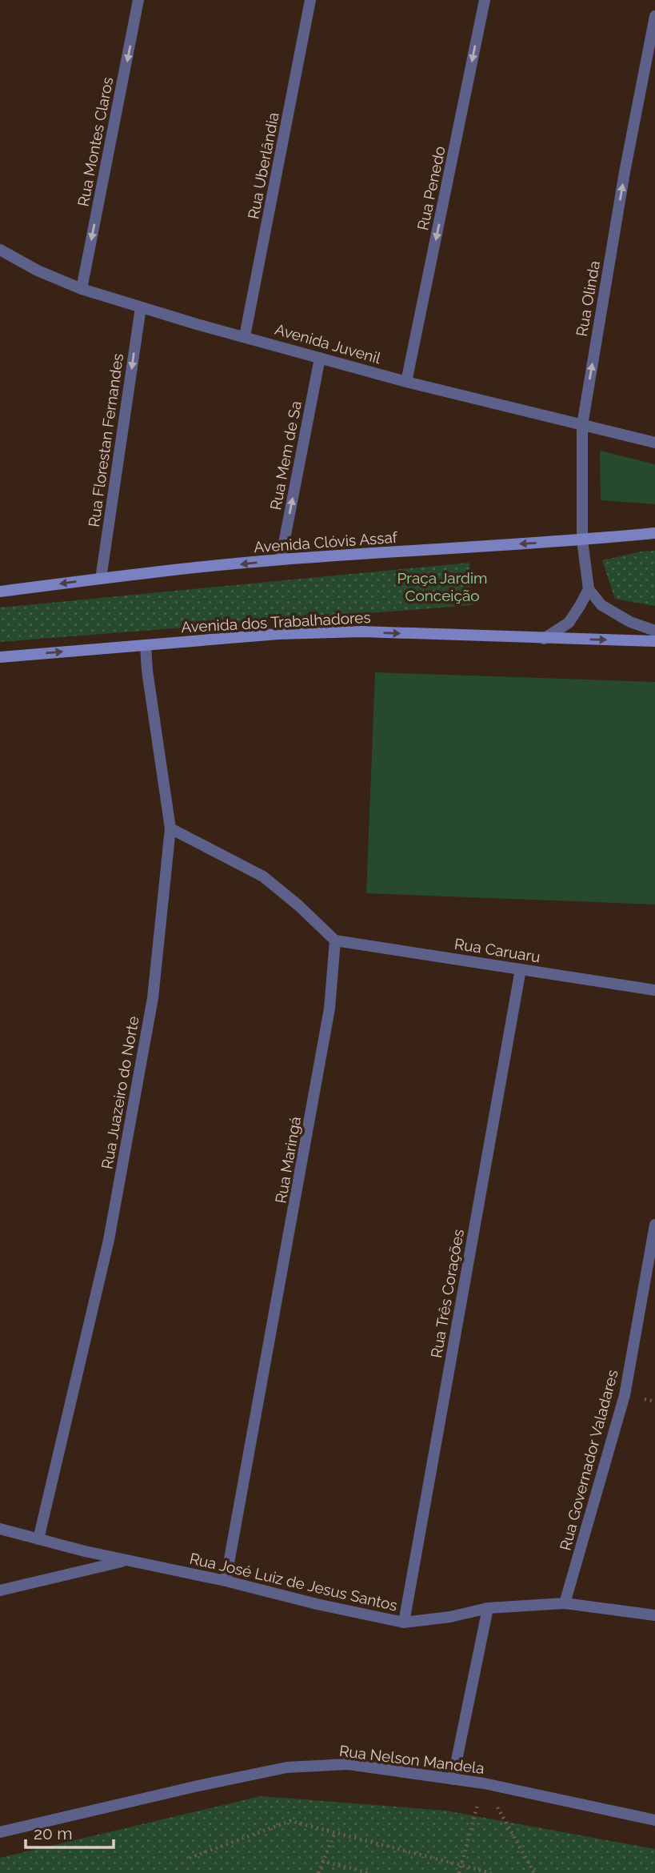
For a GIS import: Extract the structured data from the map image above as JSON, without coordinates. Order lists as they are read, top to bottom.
{
  "streets": {
    "street": [
      "Rua Montes Claros",
      "Rua Uberlândia",
      "Rua Penedo",
      "Rua Olinda",
      "Avenida Juvenil",
      "Rua Florestan Fernandes",
      "Rua Mem de Sa",
      "Avenida Clóvis Assaf",
      "Avenida dos Trabalhadores",
      "Rua Caruaru",
      "Rua Juazeiro do Norte",
      "Rua Maringá",
      "Rua Três Corações",
      "Rua Governador Valadares",
      "Rua José Luiz de Jesus Santos",
      "Rua Nelson Mandela"
    ]
  },
  "crossings": [
    ["Rua Montes Claros", "Avenida Juvenil"],
    ["Rua Uberlândia", "Avenida Juvenil"],
    ["Rua Penedo", "Avenida Juvenil"],
    ["Rua Olinda", "Avenida Juvenil"],
    ["Rua Olinda", "Avenida Clóvis Assaf"],
    ["Avenida Juvenil", "Rua Florestan Fernandes"],
    ["Avenida Juvenil", "Rua Mem de Sa"],
    ["Rua Florestan Fernandes", "Avenida Clóvis Assaf"],
    ["Rua Mem de Sa", "Avenida Clóvis Assaf"],
    ["Avenida dos Trabalhadores", "Rua Juazeiro do Norte"],
    ["Rua Caruaru", "Rua Maringá"],
    ["Rua Caruaru", "Rua Três Corações"],
    ["Rua Juazeiro do Norte", "Rua José Luiz de Jesus Santos"],
    ["Rua Maringá", "Rua José Luiz de Jesus Santos"],
    ["Rua Três Corações", "Rua José Luiz de Jesus Santos"],
    ["Rua Governador Valadares", "Rua José Luiz de Jesus Santos"]
  ],
  "one_way": [
    "Rua Montes Claros",
    "Rua Penedo",
    "Rua Olinda",
    "Rua Florestan Fernandes",
    "Rua Mem de Sa",
    "Avenida Clóvis Assaf",
    "Avenida dos Trabalhadores"
  ],
  "parks": ["Praça Jardim Conceição"],
  "scale_bar": "20 m"
}
